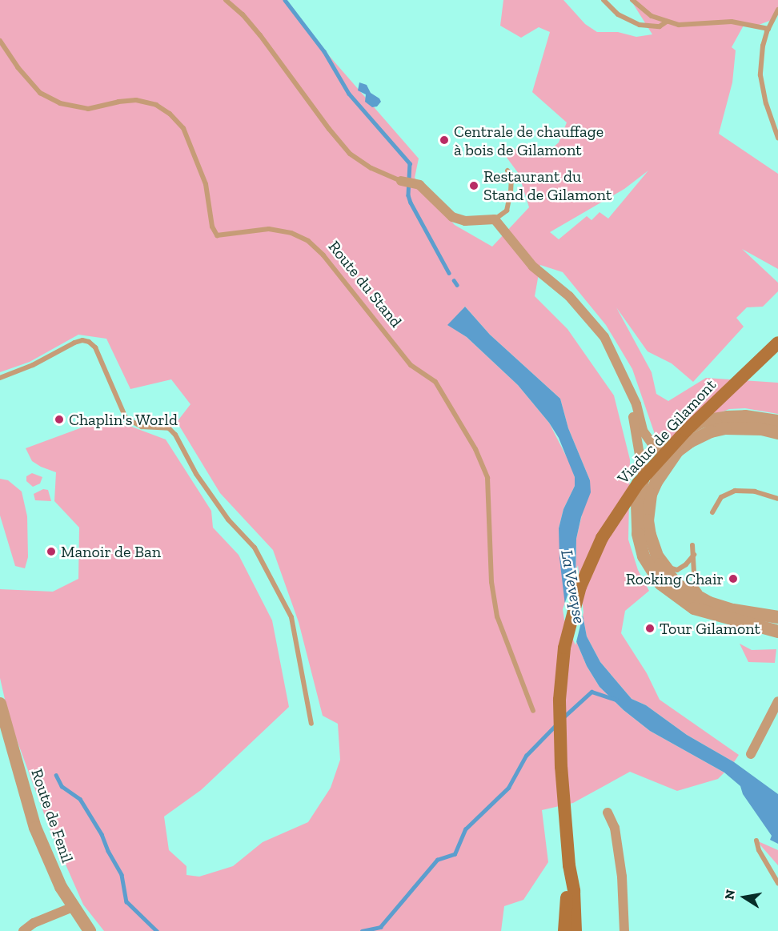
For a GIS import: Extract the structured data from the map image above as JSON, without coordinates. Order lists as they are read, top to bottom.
{
  "streets": {
    "main road": ["Viaduc de Gilamont"],
    "street": ["Route de Fenil"],
    "lane": ["Route du Stand"]
  },
  "water": ["La Veveyse"],
  "places": [
    "Centrale de chauffage à bois de Gilamont",
    "Restaurant du Stand de Gilamont",
    "Chaplin's World",
    "Manoir de Ban",
    "Rocking Chair",
    "Tour Gilamont"
  ],
  "north": "left"
}
